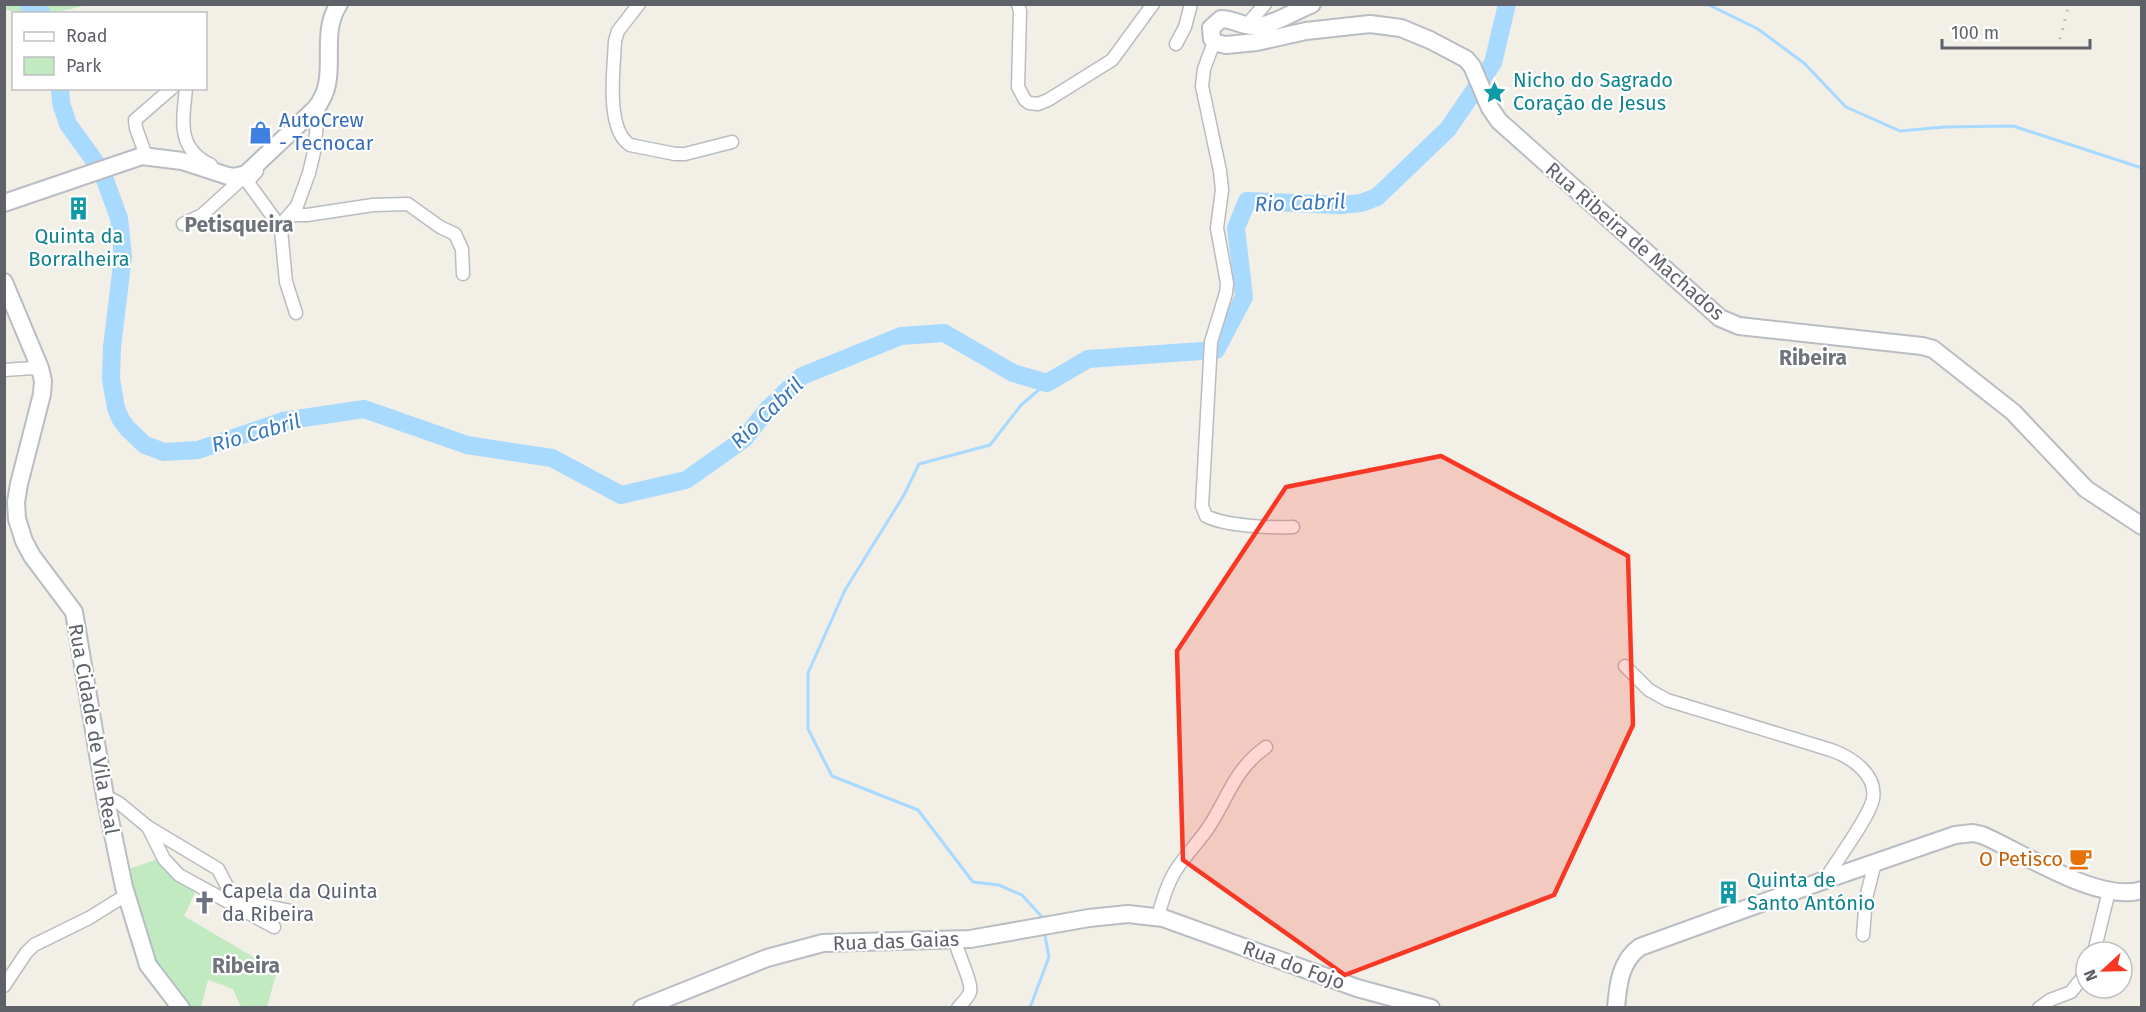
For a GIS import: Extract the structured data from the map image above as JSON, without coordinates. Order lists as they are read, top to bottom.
{
  "streets": {
    "street": [
      "Rua Ribeira de Machados",
      "Rua Cidade de Vila Real",
      "Rua das Gaias",
      "Rua do Fojo"
    ]
  },
  "crossings": [
    ["Rua das Gaias", "Rua do Fojo"]
  ],
  "districts": ["Petisqueira", "Ribeira", "Ribeira"],
  "water": ["Rio Cabril"],
  "places": {
    "place": ["Nicho do Sagrado Coração de Jesus"],
    "shop": ["AutoCrew - Tecnocar"],
    "building": ["Quinta da Borralheira", "Quinta de Santo António"],
    "cafe": ["O Petisco"],
    "church": ["Capela da Quinta da Ribeira"]
  },
  "legend": ["Road", "Park"],
  "scale_bar": "100 m",
  "north": "left"
}
